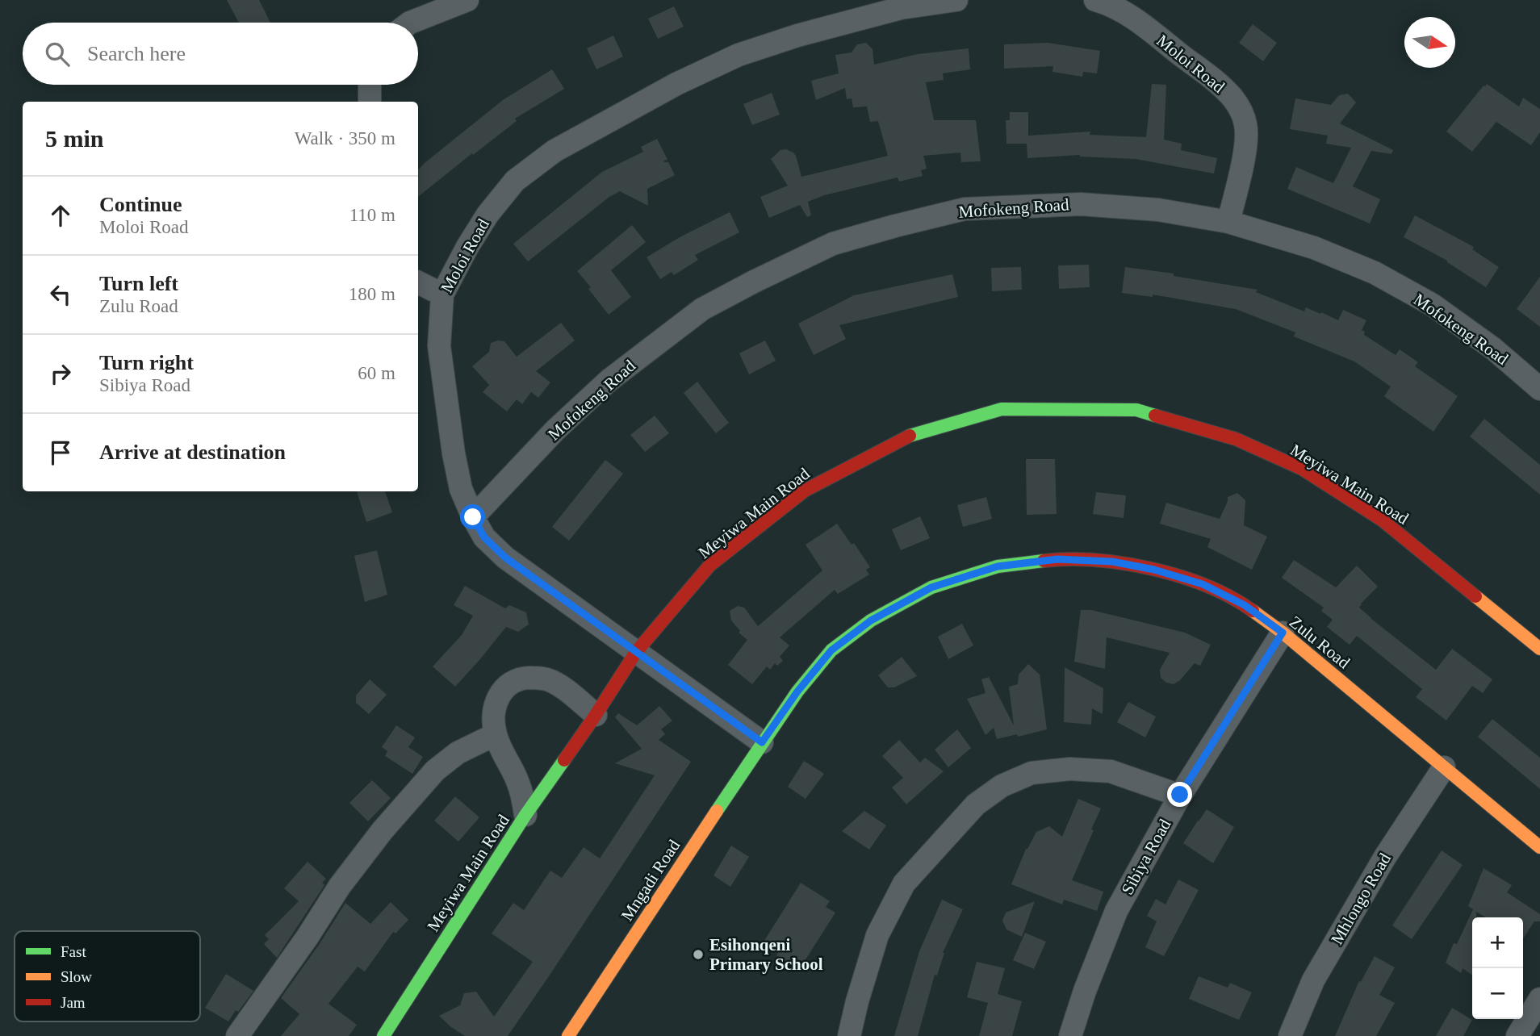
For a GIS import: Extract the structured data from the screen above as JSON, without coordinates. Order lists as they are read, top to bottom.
{
  "streets": {
    "street": [
      "Moloi Road",
      "Mofokeng Road",
      "Meyiwa Main Road",
      "Zulu Road",
      "Sibiya Road",
      "Mngadi Road",
      "Mhlongo Road"
    ]
  },
  "crossings": [
    ["Moloi Road", "Mofokeng Road"],
    ["Moloi Road", "Meyiwa Main Road"],
    ["Moloi Road", "Zulu Road"],
    ["Moloi Road", "Mngadi Road"],
    ["Zulu Road", "Sibiya Road"],
    ["Zulu Road", "Mngadi Road"],
    ["Zulu Road", "Mhlongo Road"]
  ],
  "places": ["Esihonqeni Primary School"],
  "legend": ["Fast", "Slow", "Jam"],
  "north": "right",
  "page": {
    "search": "Search here",
    "heading": ["5 min", "Walk · 350 m"],
    "list": [
      ["Continue", "Moloi Road", "110 m"],
      ["Turn left", "Zulu Road", "180 m"],
      ["Turn right", "Sibiya Road", "60 m"],
      "Arrive at destination"
    ],
    "map_buttons": ["+", "−"]
  }
}
